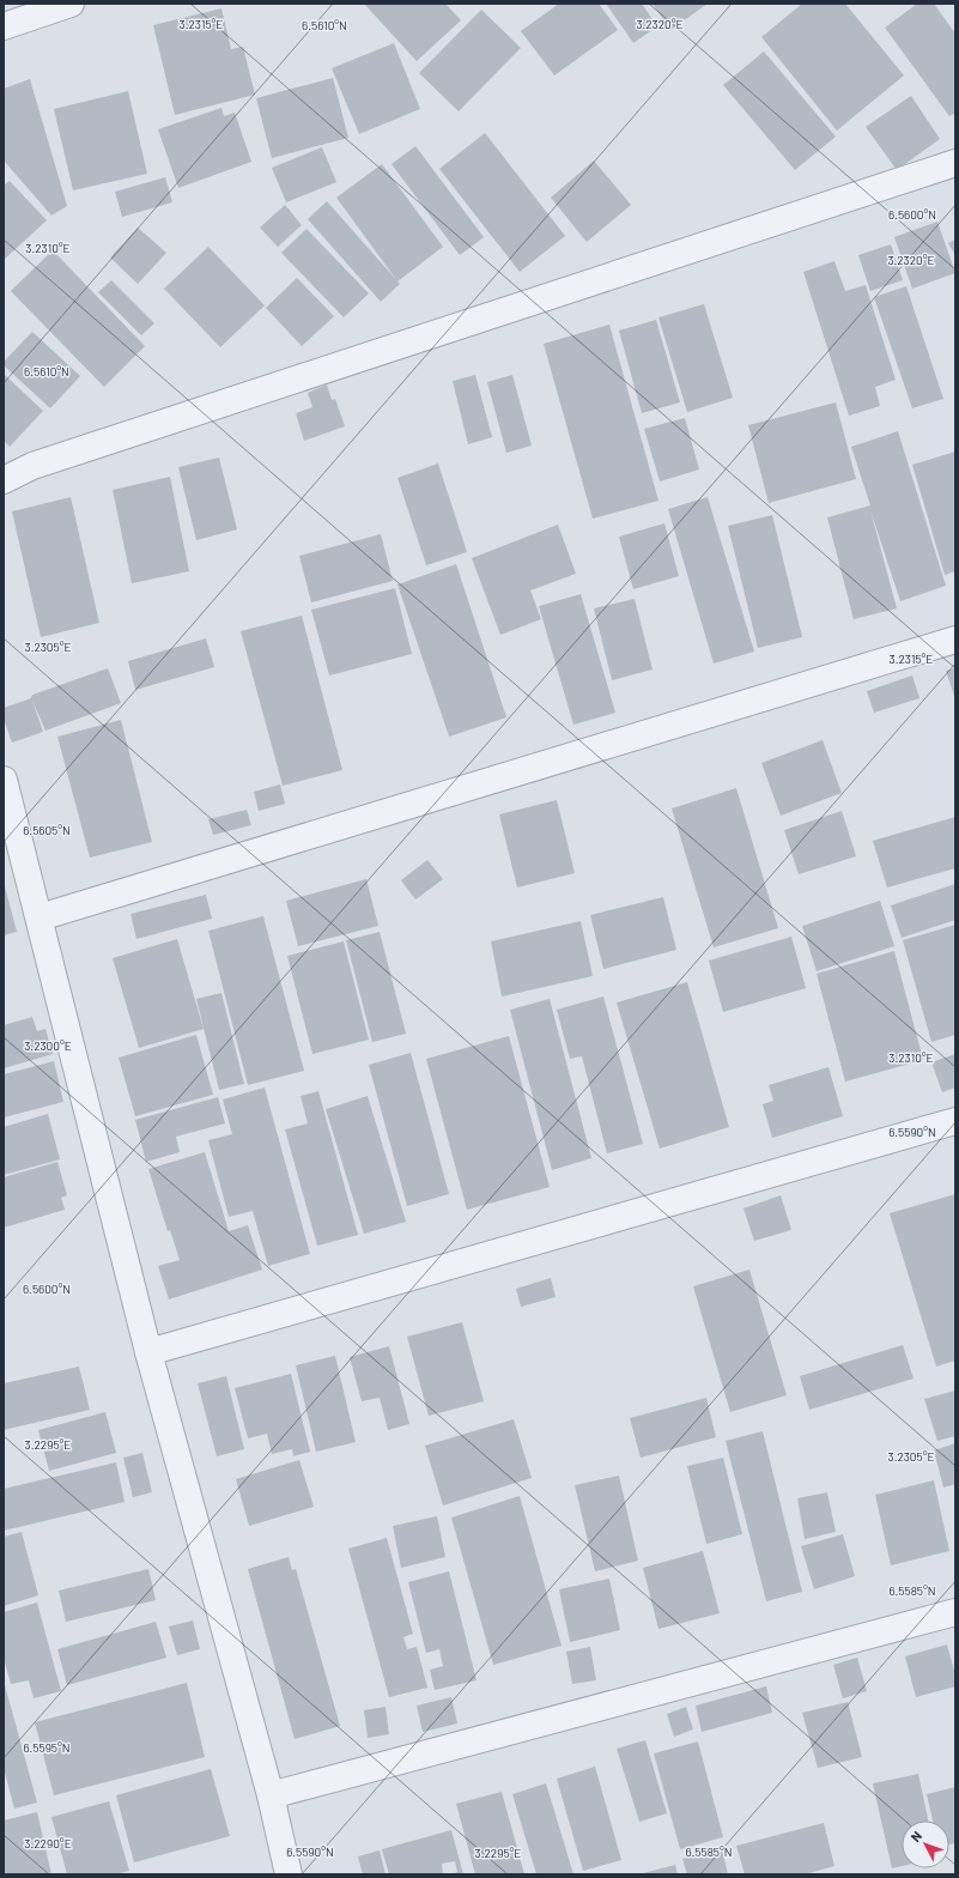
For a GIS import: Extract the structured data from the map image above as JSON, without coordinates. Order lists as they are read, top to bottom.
{
  "north": "top left",
  "coordinates": [
    "3.2315°E",
    "3.2320°E",
    "6.5610°N",
    "6.5600°N",
    "3.2310°E",
    "3.2305°E",
    "6.5605°N",
    "3.2300°E",
    "6.5590°N",
    "3.2295°E",
    "6.5585°N",
    "6.5595°N",
    "3.2290°E"
  ]
}
